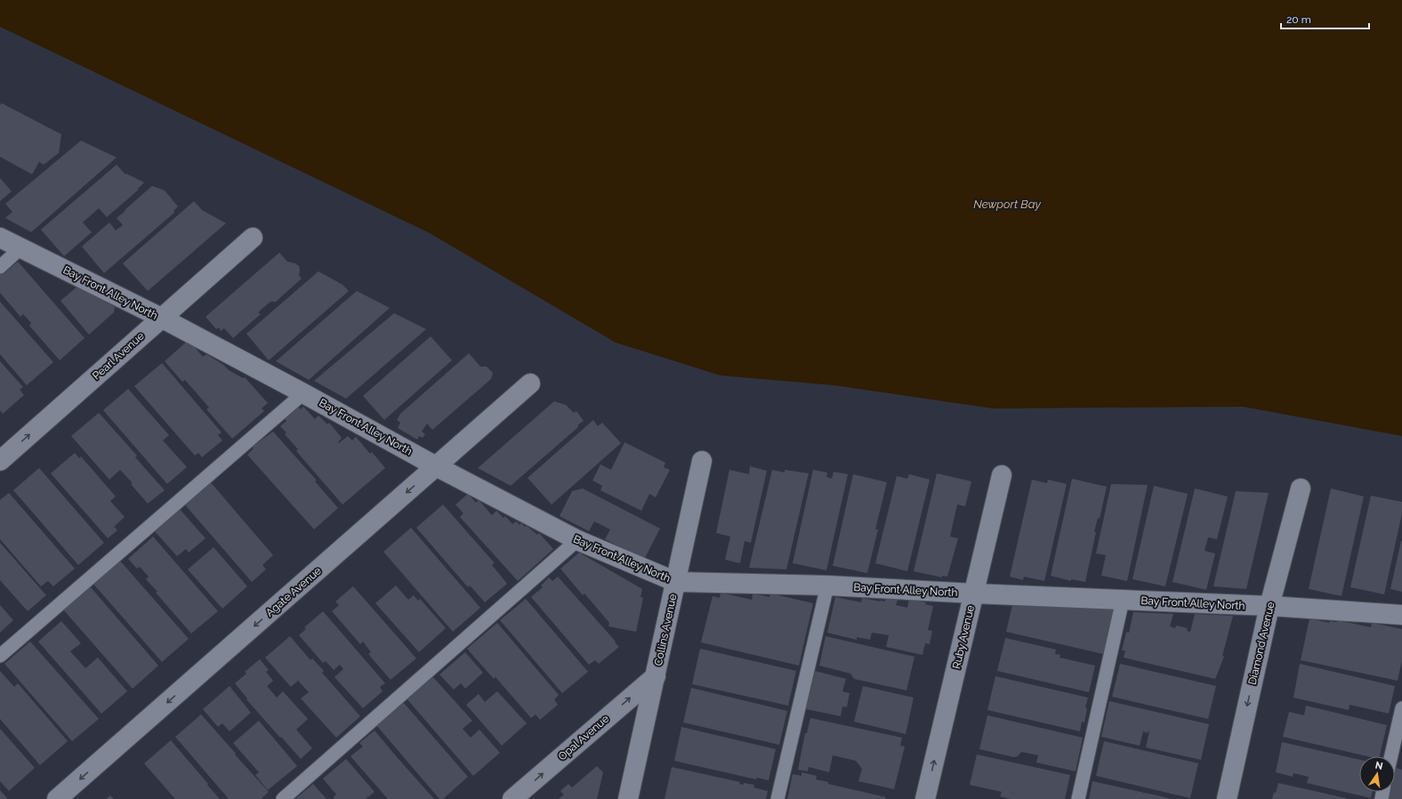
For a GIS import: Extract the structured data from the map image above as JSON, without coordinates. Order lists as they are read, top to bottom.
{
  "streets": {
    "street": [
      "Bay Front Alley North",
      "Pearl Avenue",
      "Agate Avenue",
      "Collins Avenue",
      "Ruby Avenue",
      "Diamond Avenue",
      "Opal Avenue"
    ]
  },
  "crossings": [
    ["Bay Front Alley North", "Pearl Avenue"],
    ["Bay Front Alley North", "Agate Avenue"],
    ["Bay Front Alley North", "Collins Avenue"],
    ["Bay Front Alley North", "Ruby Avenue"],
    ["Bay Front Alley North", "Diamond Avenue"],
    ["Collins Avenue", "Opal Avenue"]
  ],
  "one_way": [
    "Pearl Avenue",
    "Agate Avenue",
    "Ruby Avenue",
    "Diamond Avenue",
    "Opal Avenue"
  ],
  "water": ["Newport Bay"],
  "scale_bar": "20 m",
  "north": "top"
}
